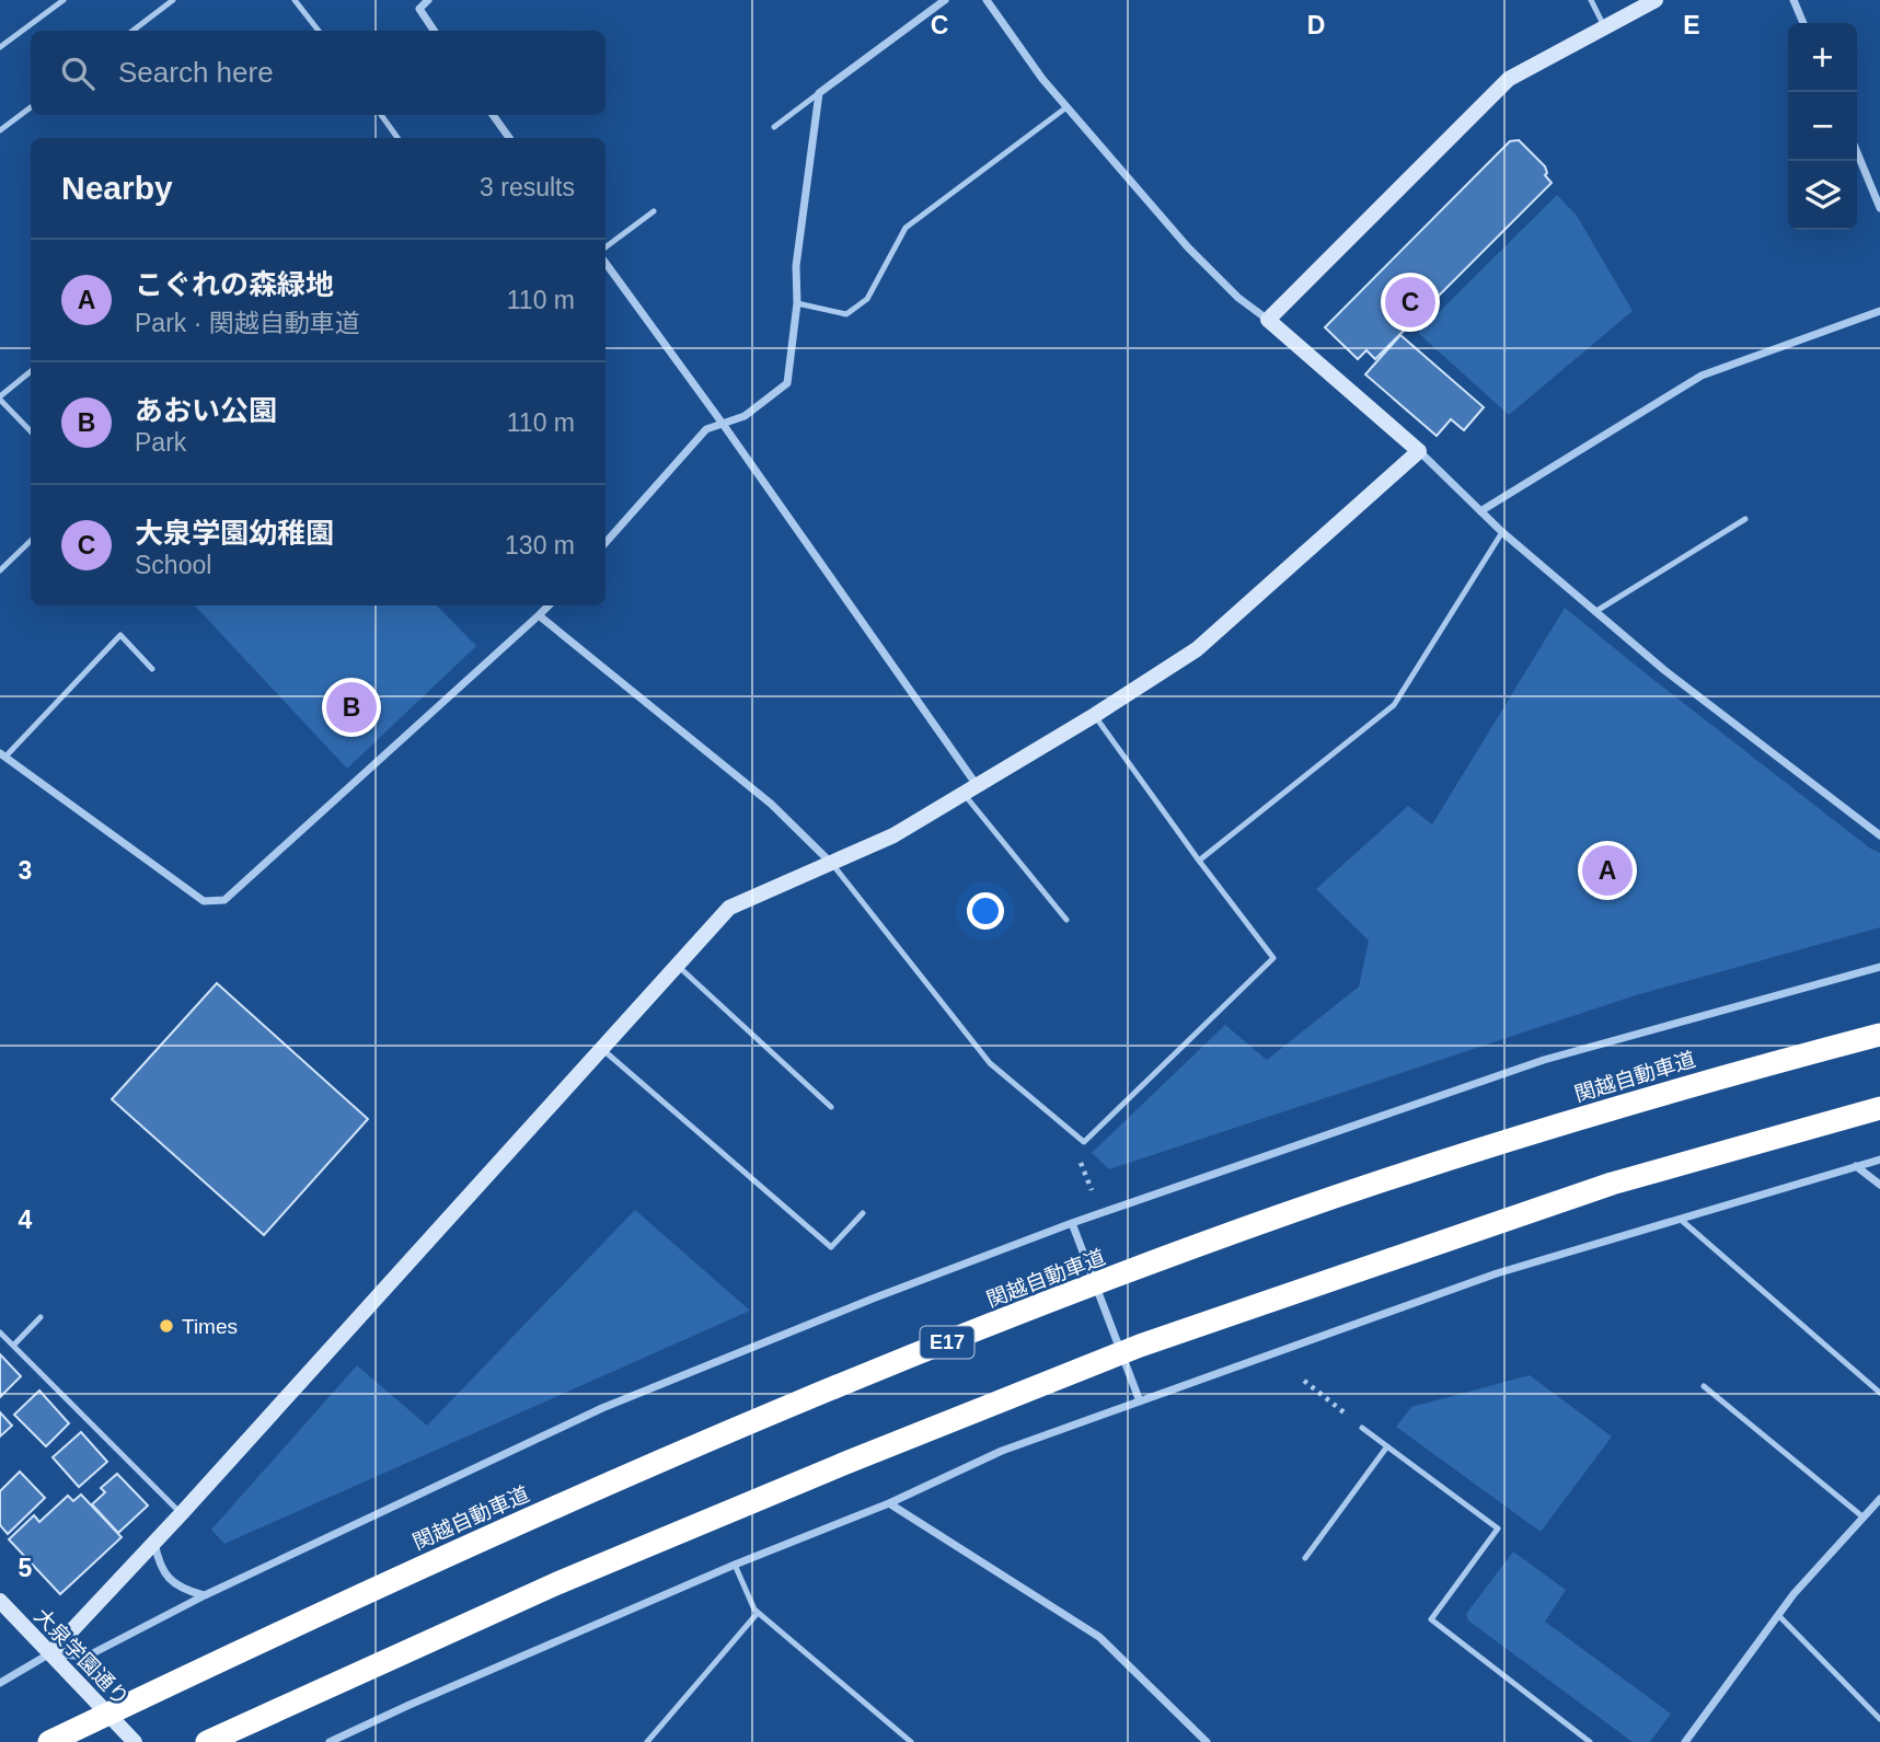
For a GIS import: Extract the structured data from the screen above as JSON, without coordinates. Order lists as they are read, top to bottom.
{
  "streets": {
    "highway": ["関越自動車道", "E17"],
    "street": ["大泉学園通り"]
  },
  "places": ["Times"],
  "page": {
    "map_buttons": ["+", "−"],
    "search": "Search here",
    "heading": ["Nearby", "3 results"],
    "list": [
      {
        "mark": "A",
        "name": "こぐれの森緑地",
        "note": "Park · 関越自動車道",
        "value": "110 m"
      },
      {
        "mark": "B",
        "name": "あおい公園",
        "note": "Park",
        "value": "110 m"
      },
      {
        "mark": "C",
        "name": "大泉学園幼稚園",
        "note": "School",
        "value": "130 m"
      }
    ],
    "pins": ["C", "B", "A"]
  },
  "grid": {
    "columns": ["C", "D", "E"],
    "rows": ["3", "4", "5"]
  }
}
